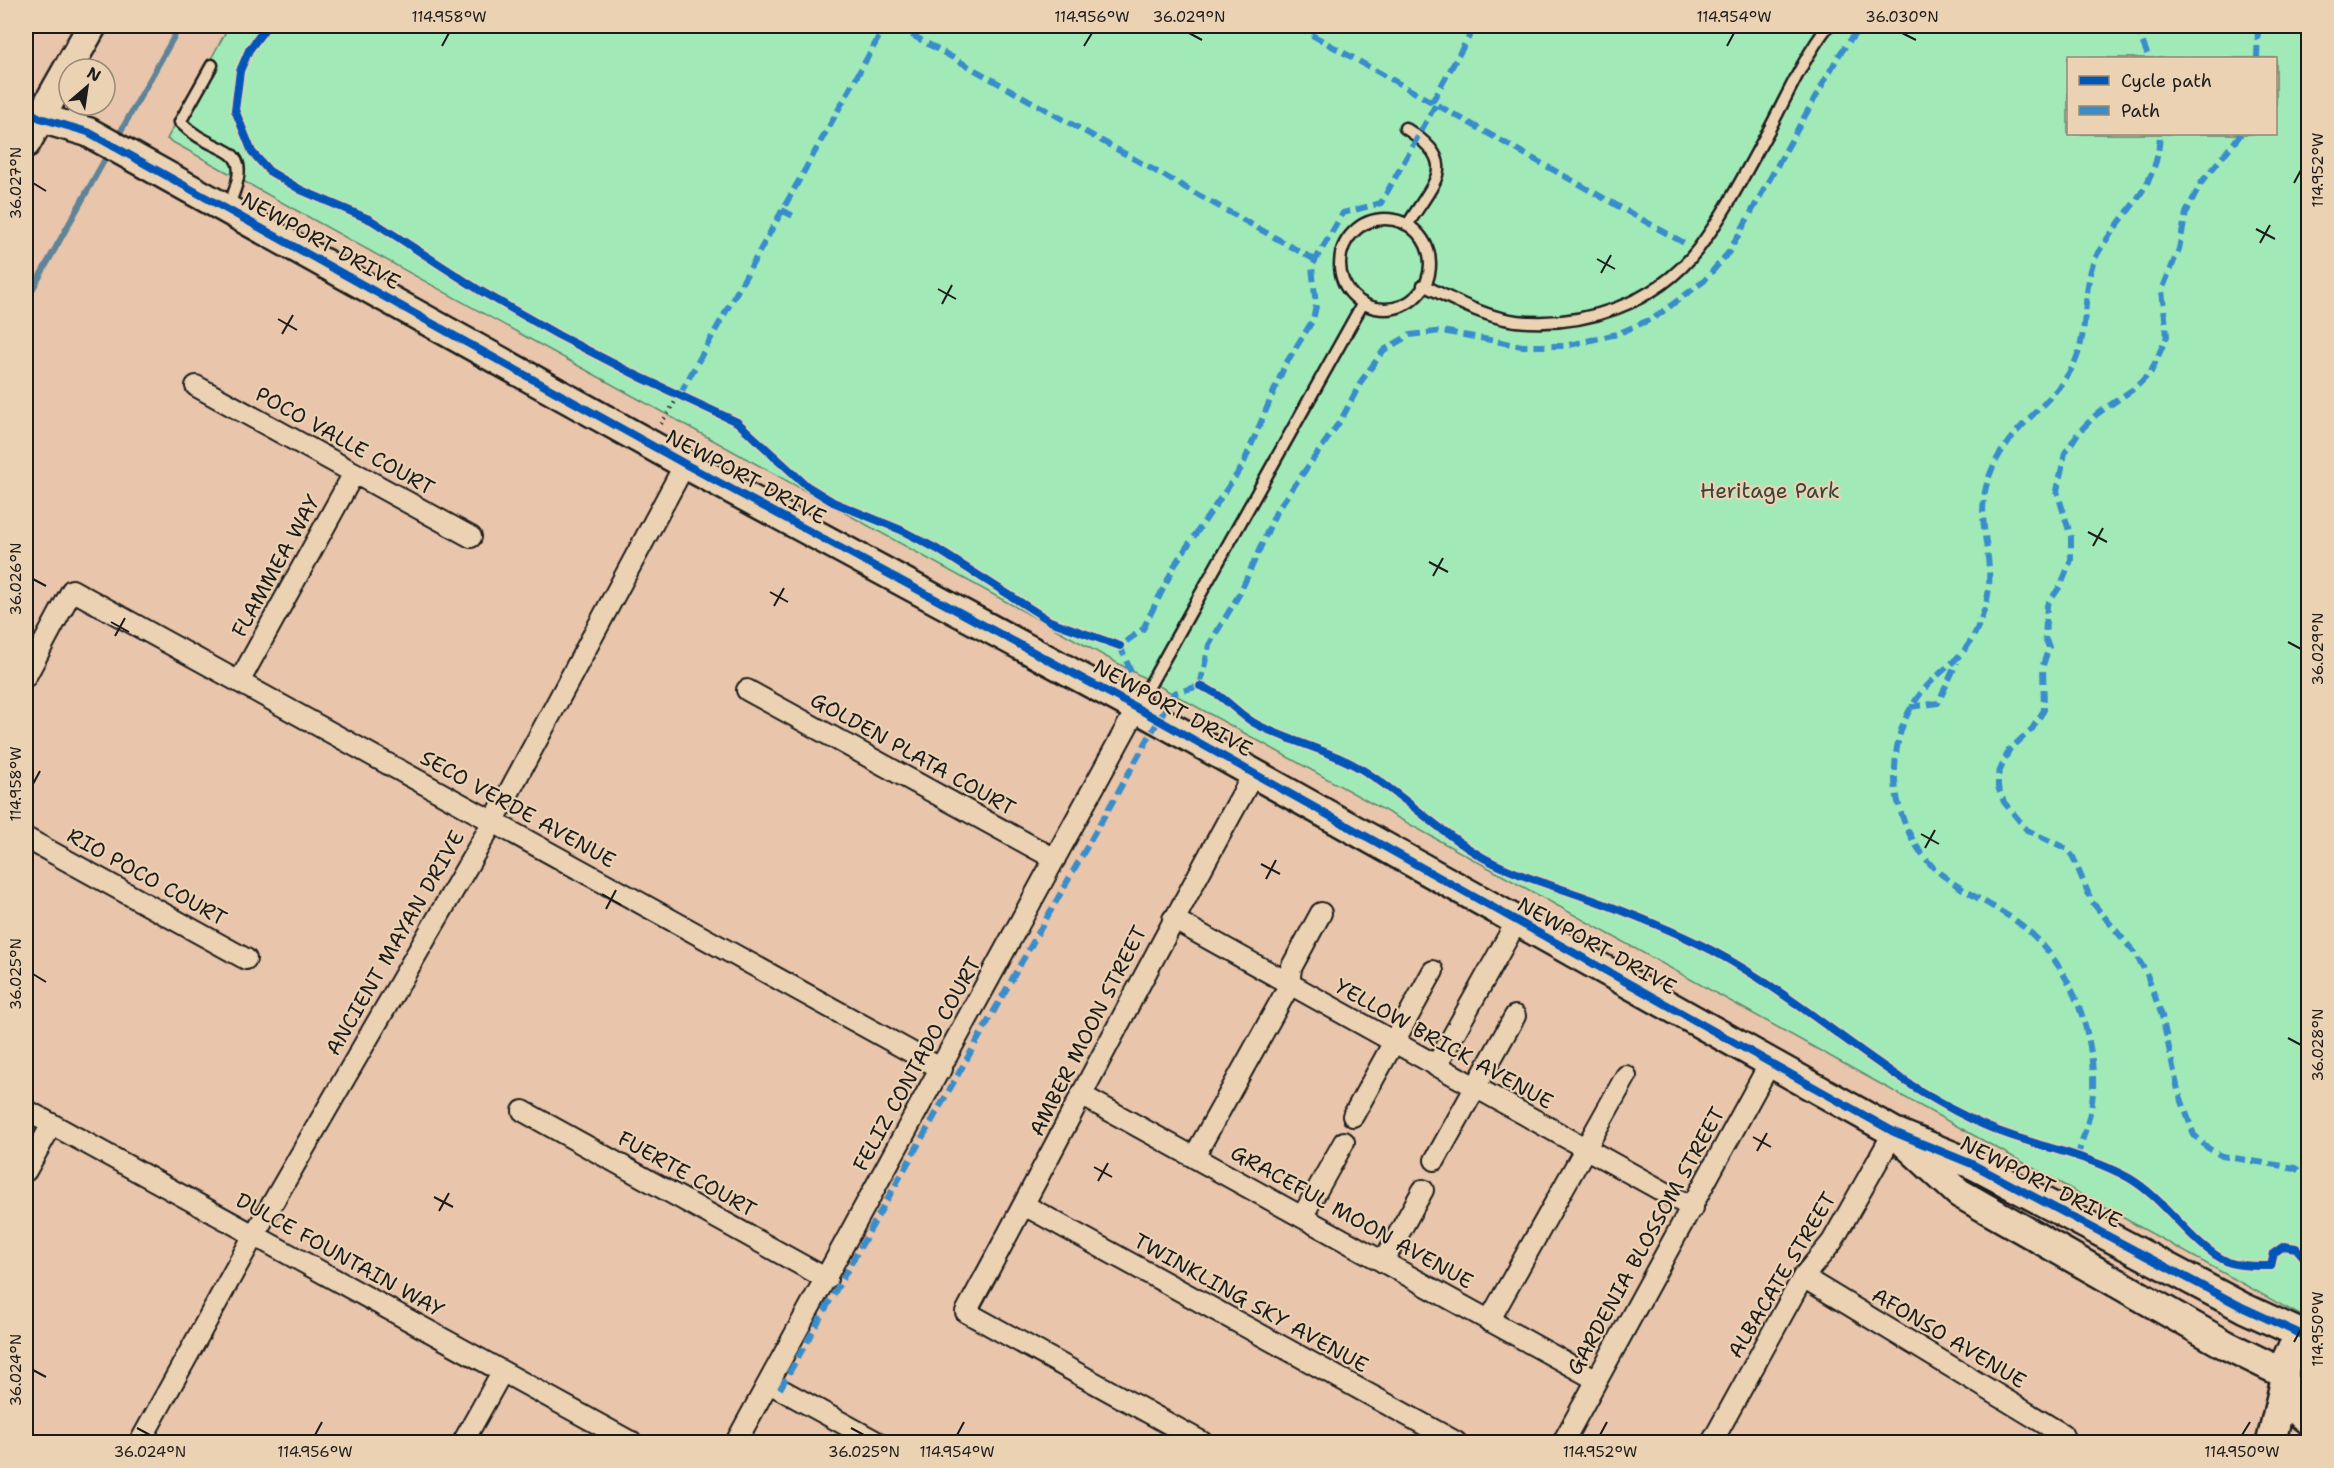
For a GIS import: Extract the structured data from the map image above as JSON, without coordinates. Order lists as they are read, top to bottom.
{
  "streets": {
    "street": [
      "NEWPORT DRIVE",
      "POCO VALLE COURT",
      "FLAMMEA WAY",
      "GOLDEN PLATA COURT",
      "SECO VERDE AVENUE",
      "RIO POCO COURT",
      "ANCIENT MAYAN DRIVE",
      "AMBER MOON STREET",
      "YELLOW BRICK AVENUE",
      "FELIZ CONTADO COURT",
      "FUERTE COURT",
      "GRACEFUL MOON AVENUE",
      "GARDENIA BLOSSOM STREET",
      "DULCE FOUNTAIN WAY",
      "ALBACATE STREET",
      "TWINKLING SKY AVENUE",
      "AFONSO AVENUE"
    ]
  },
  "crossings": [
    ["NEWPORT DRIVE", "ANCIENT MAYAN DRIVE"],
    ["NEWPORT DRIVE", "AMBER MOON STREET"],
    ["NEWPORT DRIVE", "FELIZ CONTADO COURT"],
    ["NEWPORT DRIVE", "GARDENIA BLOSSOM STREET"],
    ["NEWPORT DRIVE", "ALBACATE STREET"],
    ["POCO VALLE COURT", "FLAMMEA WAY"],
    ["FLAMMEA WAY", "SECO VERDE AVENUE"],
    ["GOLDEN PLATA COURT", "FELIZ CONTADO COURT"],
    ["SECO VERDE AVENUE", "ANCIENT MAYAN DRIVE"],
    ["SECO VERDE AVENUE", "FELIZ CONTADO COURT"],
    ["ANCIENT MAYAN DRIVE", "DULCE FOUNTAIN WAY"],
    ["AMBER MOON STREET", "YELLOW BRICK AVENUE"],
    ["AMBER MOON STREET", "GRACEFUL MOON AVENUE"],
    ["AMBER MOON STREET", "TWINKLING SKY AVENUE"],
    ["YELLOW BRICK AVENUE", "GARDENIA BLOSSOM STREET"],
    ["FELIZ CONTADO COURT", "FUERTE COURT"],
    ["GRACEFUL MOON AVENUE", "GARDENIA BLOSSOM STREET"],
    ["ALBACATE STREET", "AFONSO AVENUE"]
  ],
  "parks": ["Heritage Park"],
  "legend": ["Cycle path", "Path"],
  "north": "top right",
  "coordinates": [
    "114.958°W",
    "114.956°W",
    "36.029°N",
    "114.954°W",
    "36.030°N",
    "114.952°W",
    "36.027°N",
    "36.026°N",
    "36.025°N",
    "36.028°N",
    "114.950°W",
    "36.024°N"
  ]
}
